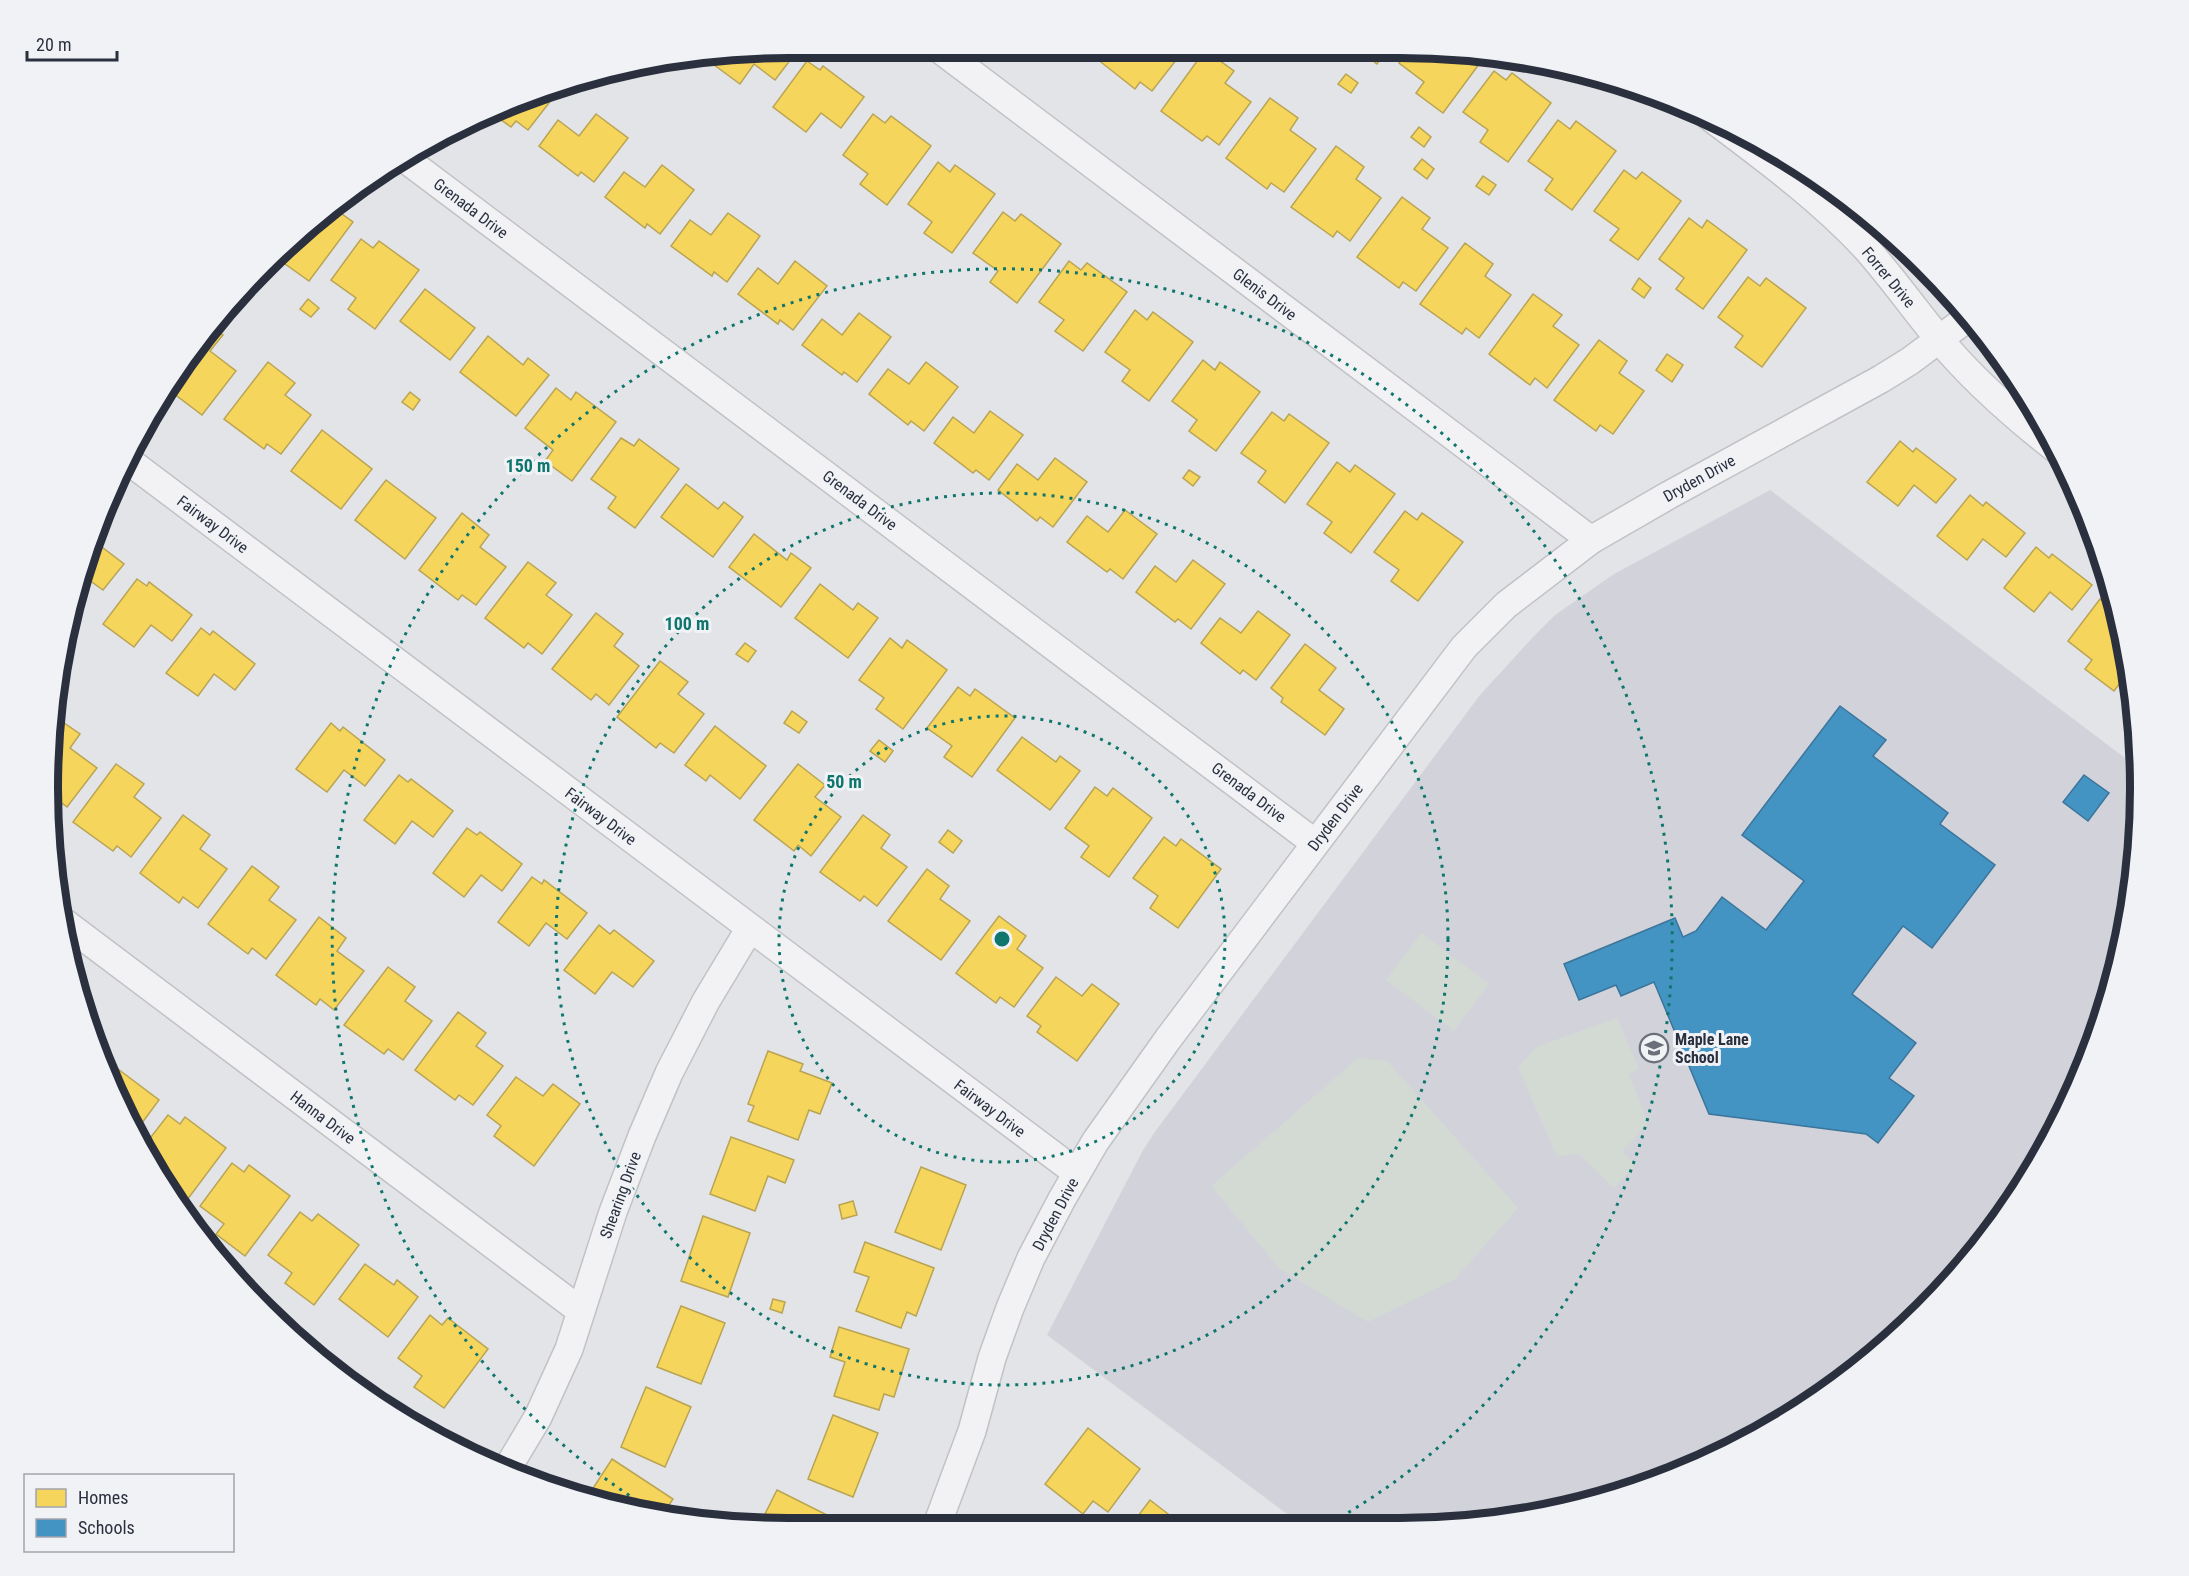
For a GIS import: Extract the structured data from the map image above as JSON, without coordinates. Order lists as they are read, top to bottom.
{
  "streets": {
    "street": [
      "Grenada Drive",
      "Forrer Drive",
      "Glenis Drive",
      "Dryden Drive",
      "Fairway Drive",
      "Hanna Drive",
      "Shearing Drive"
    ]
  },
  "crossings": [
    ["Grenada Drive", "Dryden Drive"],
    ["Forrer Drive", "Dryden Drive"],
    ["Glenis Drive", "Dryden Drive"],
    ["Dryden Drive", "Fairway Drive"],
    ["Fairway Drive", "Shearing Drive"],
    ["Hanna Drive", "Shearing Drive"]
  ],
  "places": {
    "school or university": ["Maple Lane School"]
  },
  "legend": ["Homes", "Schools"],
  "scale_bar": "20 m",
  "rings": ["150 m", "100 m", "50 m"]
}
